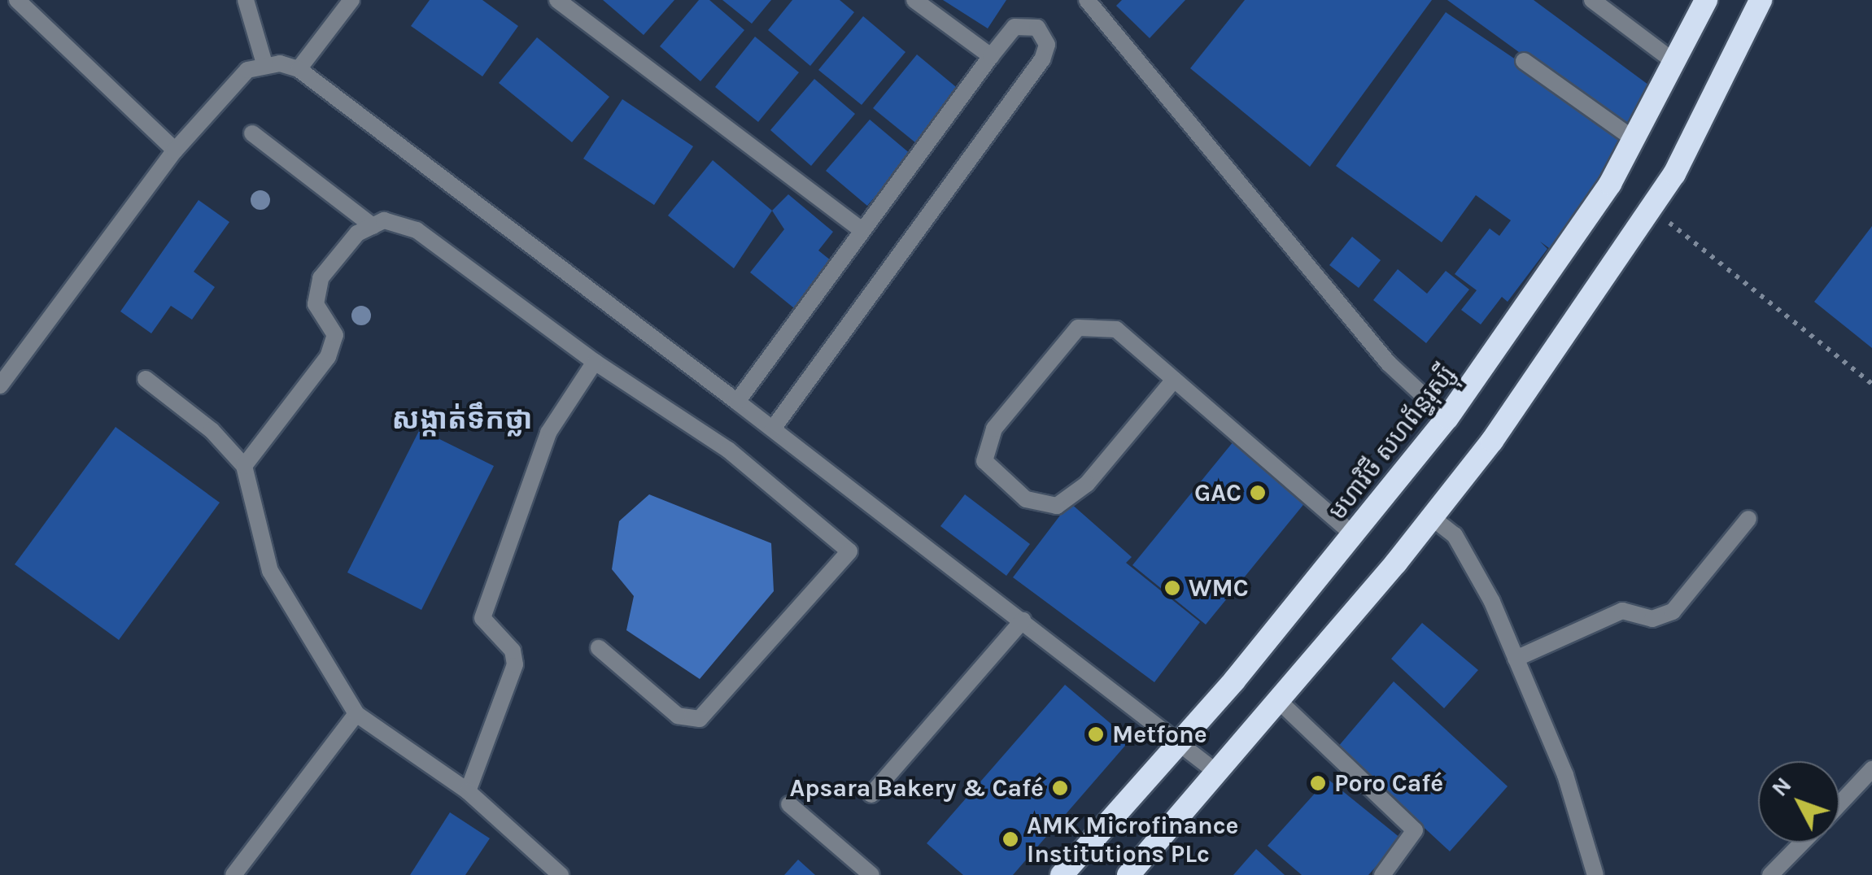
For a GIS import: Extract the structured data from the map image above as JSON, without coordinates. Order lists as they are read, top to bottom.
{
  "streets": {
    "highway": ["មហាវិថី សហព័ន្ធរុស្ស៊ី"]
  },
  "districts": ["សង្កាត់ទឹកថ្លា"],
  "places": [
    "GAC",
    "WMC",
    "Metfone",
    "Poro Café",
    "Apsara Bakery & Café",
    "AMK Microfinance Institutions PLc"
  ],
  "north": "top left"
}
